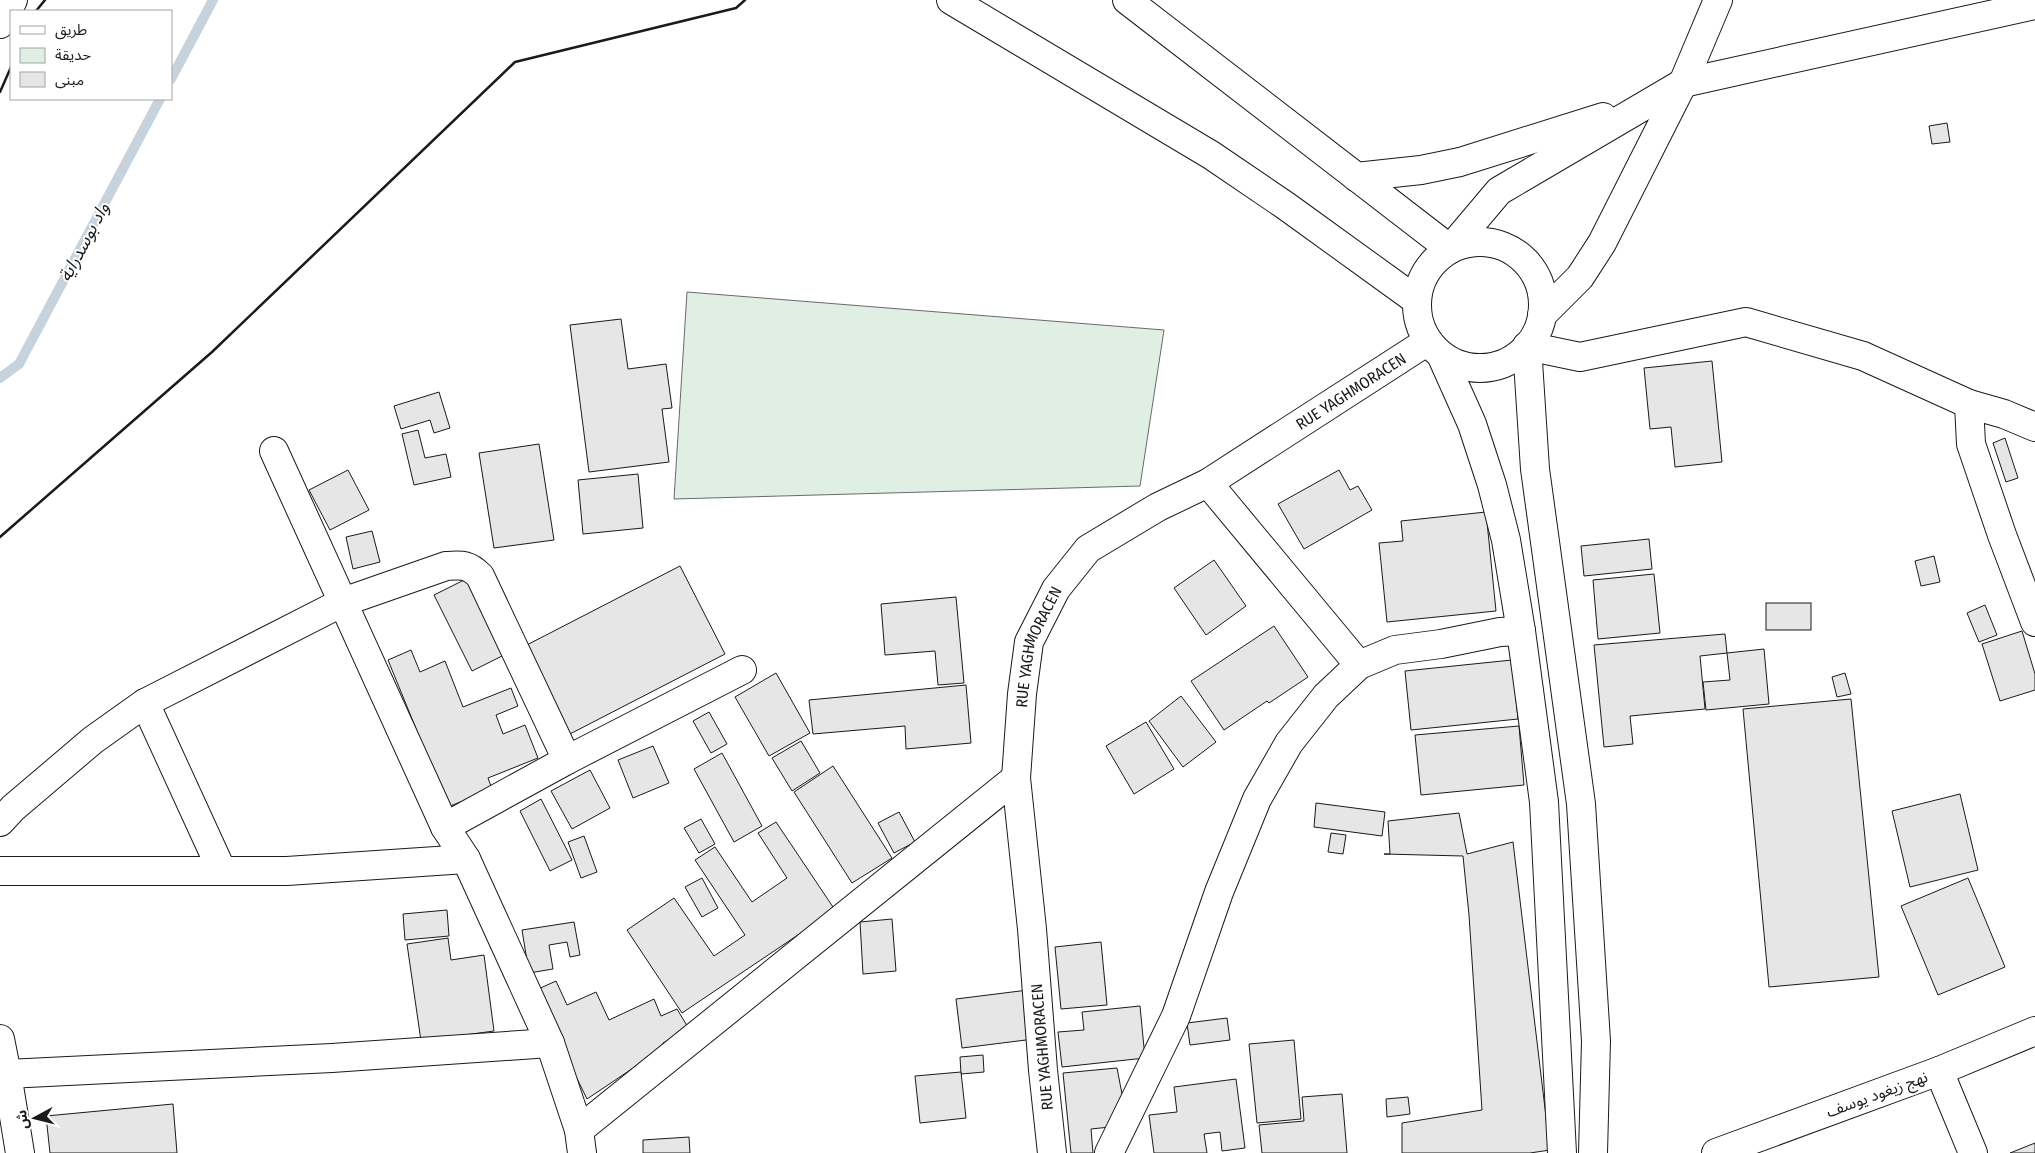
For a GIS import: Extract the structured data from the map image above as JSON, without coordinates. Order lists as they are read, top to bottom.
{
  "streets": {
    "street": ["RUE YAGHMORACEN", "نهج زيغود يوسف"]
  },
  "water": ["واد بوسدراية"],
  "legend": ["طريق", "حديقة", "مبنى"],
  "north": "left"
}
